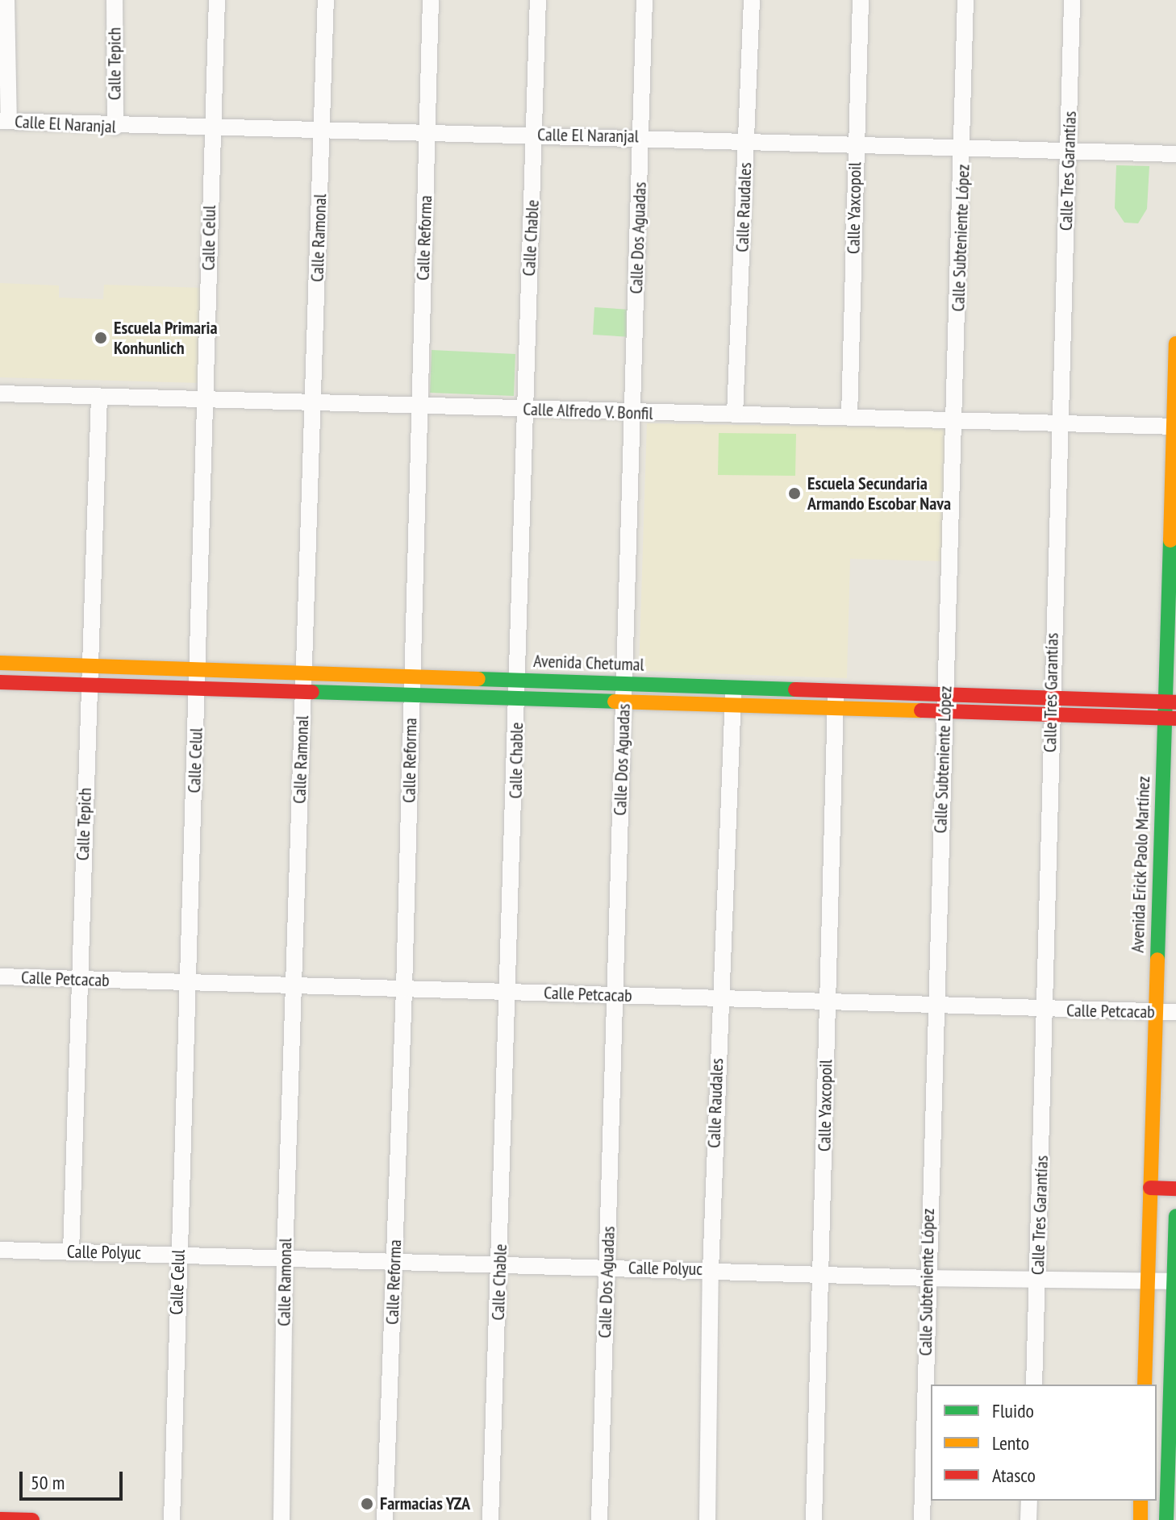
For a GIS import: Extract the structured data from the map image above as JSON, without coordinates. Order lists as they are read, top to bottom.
{
  "streets": {
    "main road": ["Avenida Chetumal", "Avenida Erick Paolo Martínez"],
    "street": [
      "Calle Tepich",
      "Calle El Naranjal",
      "Calle Tres Garantías",
      "Calle Raudales",
      "Calle Yaxcopoil",
      "Calle Celul",
      "Calle Ramonal",
      "Calle Reforma",
      "Calle Chable",
      "Calle Dos Aguadas",
      "Calle Subteniente López",
      "Calle Alfredo V. Bonfil",
      "Calle Petcacab",
      "Calle Polyuc"
    ]
  },
  "crossings": [
    ["Calle Tepich", "Calle El Naranjal"],
    ["Calle Tepich", "Calle Alfredo V. Bonfil"],
    ["Calle Tepich", "Avenida Chetumal"],
    ["Calle Tepich", "Calle Petcacab"],
    ["Calle Tepich", "Calle Polyuc"],
    ["Calle El Naranjal", "Calle Tres Garantías"],
    ["Calle El Naranjal", "Calle Raudales"],
    ["Calle El Naranjal", "Calle Yaxcopoil"],
    ["Calle El Naranjal", "Calle Celul"],
    ["Calle El Naranjal", "Calle Ramonal"],
    ["Calle El Naranjal", "Calle Reforma"],
    ["Calle El Naranjal", "Calle Chable"],
    ["Calle El Naranjal", "Calle Dos Aguadas"],
    ["Calle El Naranjal", "Calle Subteniente López"],
    ["Calle Tres Garantías", "Calle Alfredo V. Bonfil"],
    ["Calle Tres Garantías", "Avenida Chetumal"],
    ["Calle Tres Garantías", "Calle Petcacab"],
    ["Calle Tres Garantías", "Calle Polyuc"],
    ["Calle Raudales", "Calle Alfredo V. Bonfil"],
    ["Calle Raudales", "Avenida Chetumal"],
    ["Calle Raudales", "Calle Petcacab"],
    ["Calle Raudales", "Calle Polyuc"],
    ["Calle Yaxcopoil", "Calle Alfredo V. Bonfil"],
    ["Calle Yaxcopoil", "Avenida Chetumal"],
    ["Calle Yaxcopoil", "Calle Petcacab"],
    ["Calle Yaxcopoil", "Calle Polyuc"],
    ["Calle Celul", "Calle Alfredo V. Bonfil"],
    ["Calle Celul", "Avenida Chetumal"],
    ["Calle Celul", "Calle Petcacab"],
    ["Calle Celul", "Calle Polyuc"],
    ["Calle Ramonal", "Calle Alfredo V. Bonfil"],
    ["Calle Ramonal", "Avenida Chetumal"],
    ["Calle Ramonal", "Calle Petcacab"],
    ["Calle Ramonal", "Calle Polyuc"],
    ["Calle Reforma", "Calle Alfredo V. Bonfil"],
    ["Calle Reforma", "Avenida Chetumal"],
    ["Calle Reforma", "Calle Petcacab"],
    ["Calle Reforma", "Calle Polyuc"],
    ["Calle Chable", "Calle Alfredo V. Bonfil"],
    ["Calle Chable", "Avenida Chetumal"],
    ["Calle Chable", "Calle Petcacab"],
    ["Calle Chable", "Calle Polyuc"],
    ["Calle Dos Aguadas", "Calle Alfredo V. Bonfil"],
    ["Calle Dos Aguadas", "Avenida Chetumal"],
    ["Calle Dos Aguadas", "Calle Petcacab"],
    ["Calle Dos Aguadas", "Calle Polyuc"],
    ["Calle Subteniente López", "Calle Alfredo V. Bonfil"],
    ["Calle Subteniente López", "Avenida Chetumal"],
    ["Calle Subteniente López", "Calle Petcacab"],
    ["Calle Subteniente López", "Calle Polyuc"],
    ["Calle Alfredo V. Bonfil", "Avenida Erick Paolo Martínez"],
    ["Avenida Chetumal", "Avenida Erick Paolo Martínez"],
    ["Avenida Erick Paolo Martínez", "Calle Petcacab"],
    ["Avenida Erick Paolo Martínez", "Calle Polyuc"]
  ],
  "places": ["Escuela Primaria Konhunlich", "Escuela Secundaria Armando Escobar Nava", "Farmacias YZA"],
  "legend": ["Fluido", "Lento", "Atasco"],
  "scale_bar": "50 m"
}
